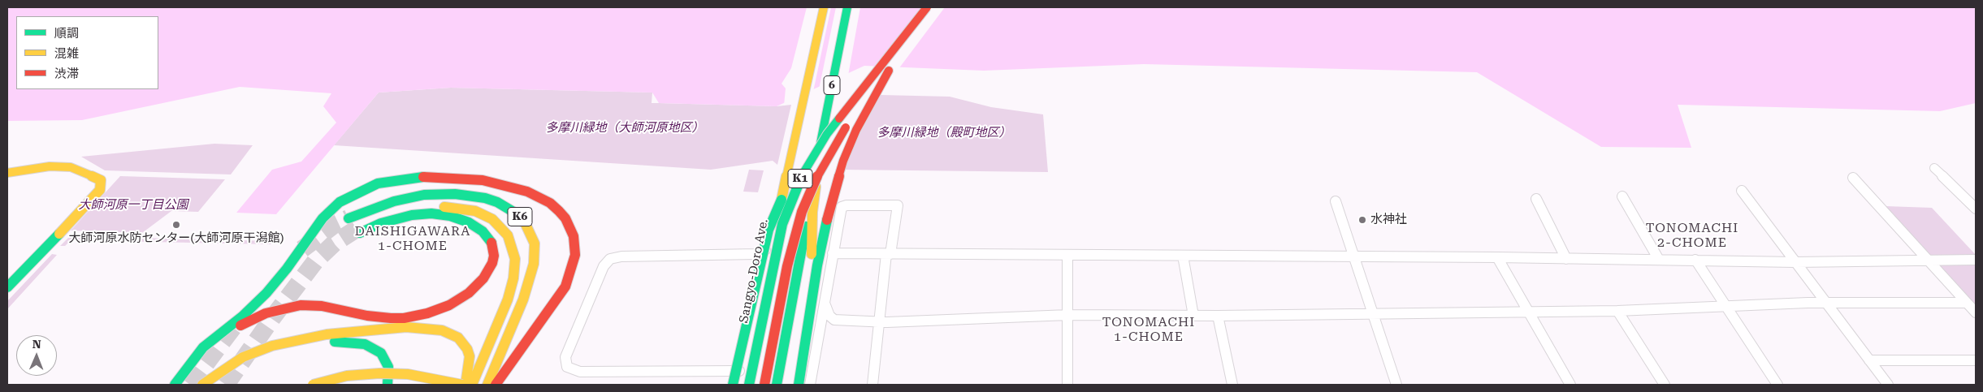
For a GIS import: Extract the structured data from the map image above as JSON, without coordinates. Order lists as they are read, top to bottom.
{
  "streets": {
    "main road": [
      "6",
      "K1",
      "K6",
      "Sangyo-Doro Ave."
    ]
  },
  "crossings": [
    ["6", "K1"]
  ],
  "districts": ["TONOMACHI 2-CHOME", "DAISHIGAWARA 1-CHOME", "TONOMACHI 1-CHOME"],
  "parks": ["多摩川緑地（大師河原地区）", "多摩川緑地（殿町地区）", "大師河原一丁目公園"],
  "places": ["水神社", "大師河原水防センター(大師河原干潟館)"],
  "legend": ["順調", "混雑", "渋滞"],
  "north": "top"
}
